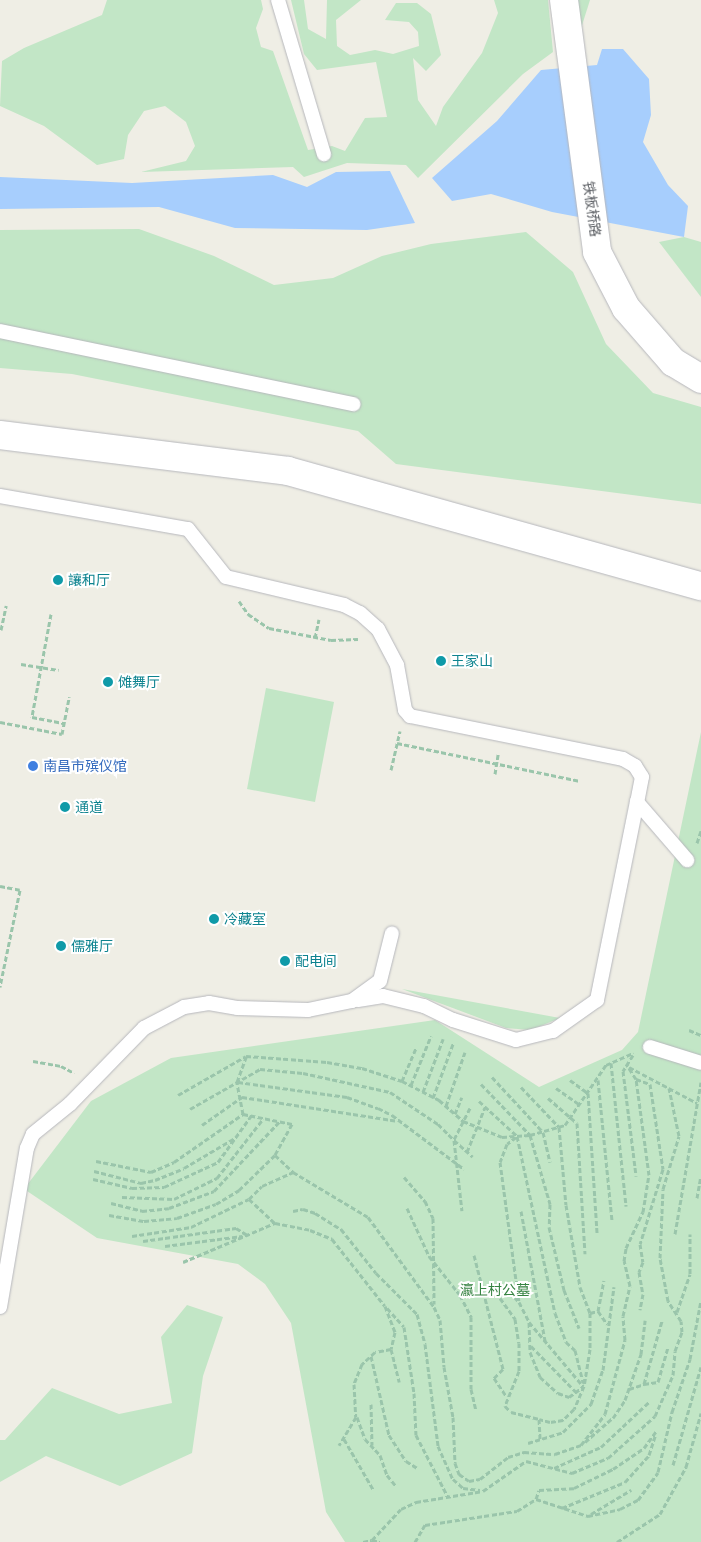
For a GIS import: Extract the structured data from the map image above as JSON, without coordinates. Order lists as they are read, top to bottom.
{
  "streets": {
    "street": ["铁板桥路"]
  },
  "parks": ["瀛上村公墓"],
  "places": [
    "讓和厅",
    "王家山",
    "傩舞厅",
    "南昌市殡仪馆",
    "通道",
    "冷藏室",
    "儒雅厅",
    "配电间"
  ]
}
